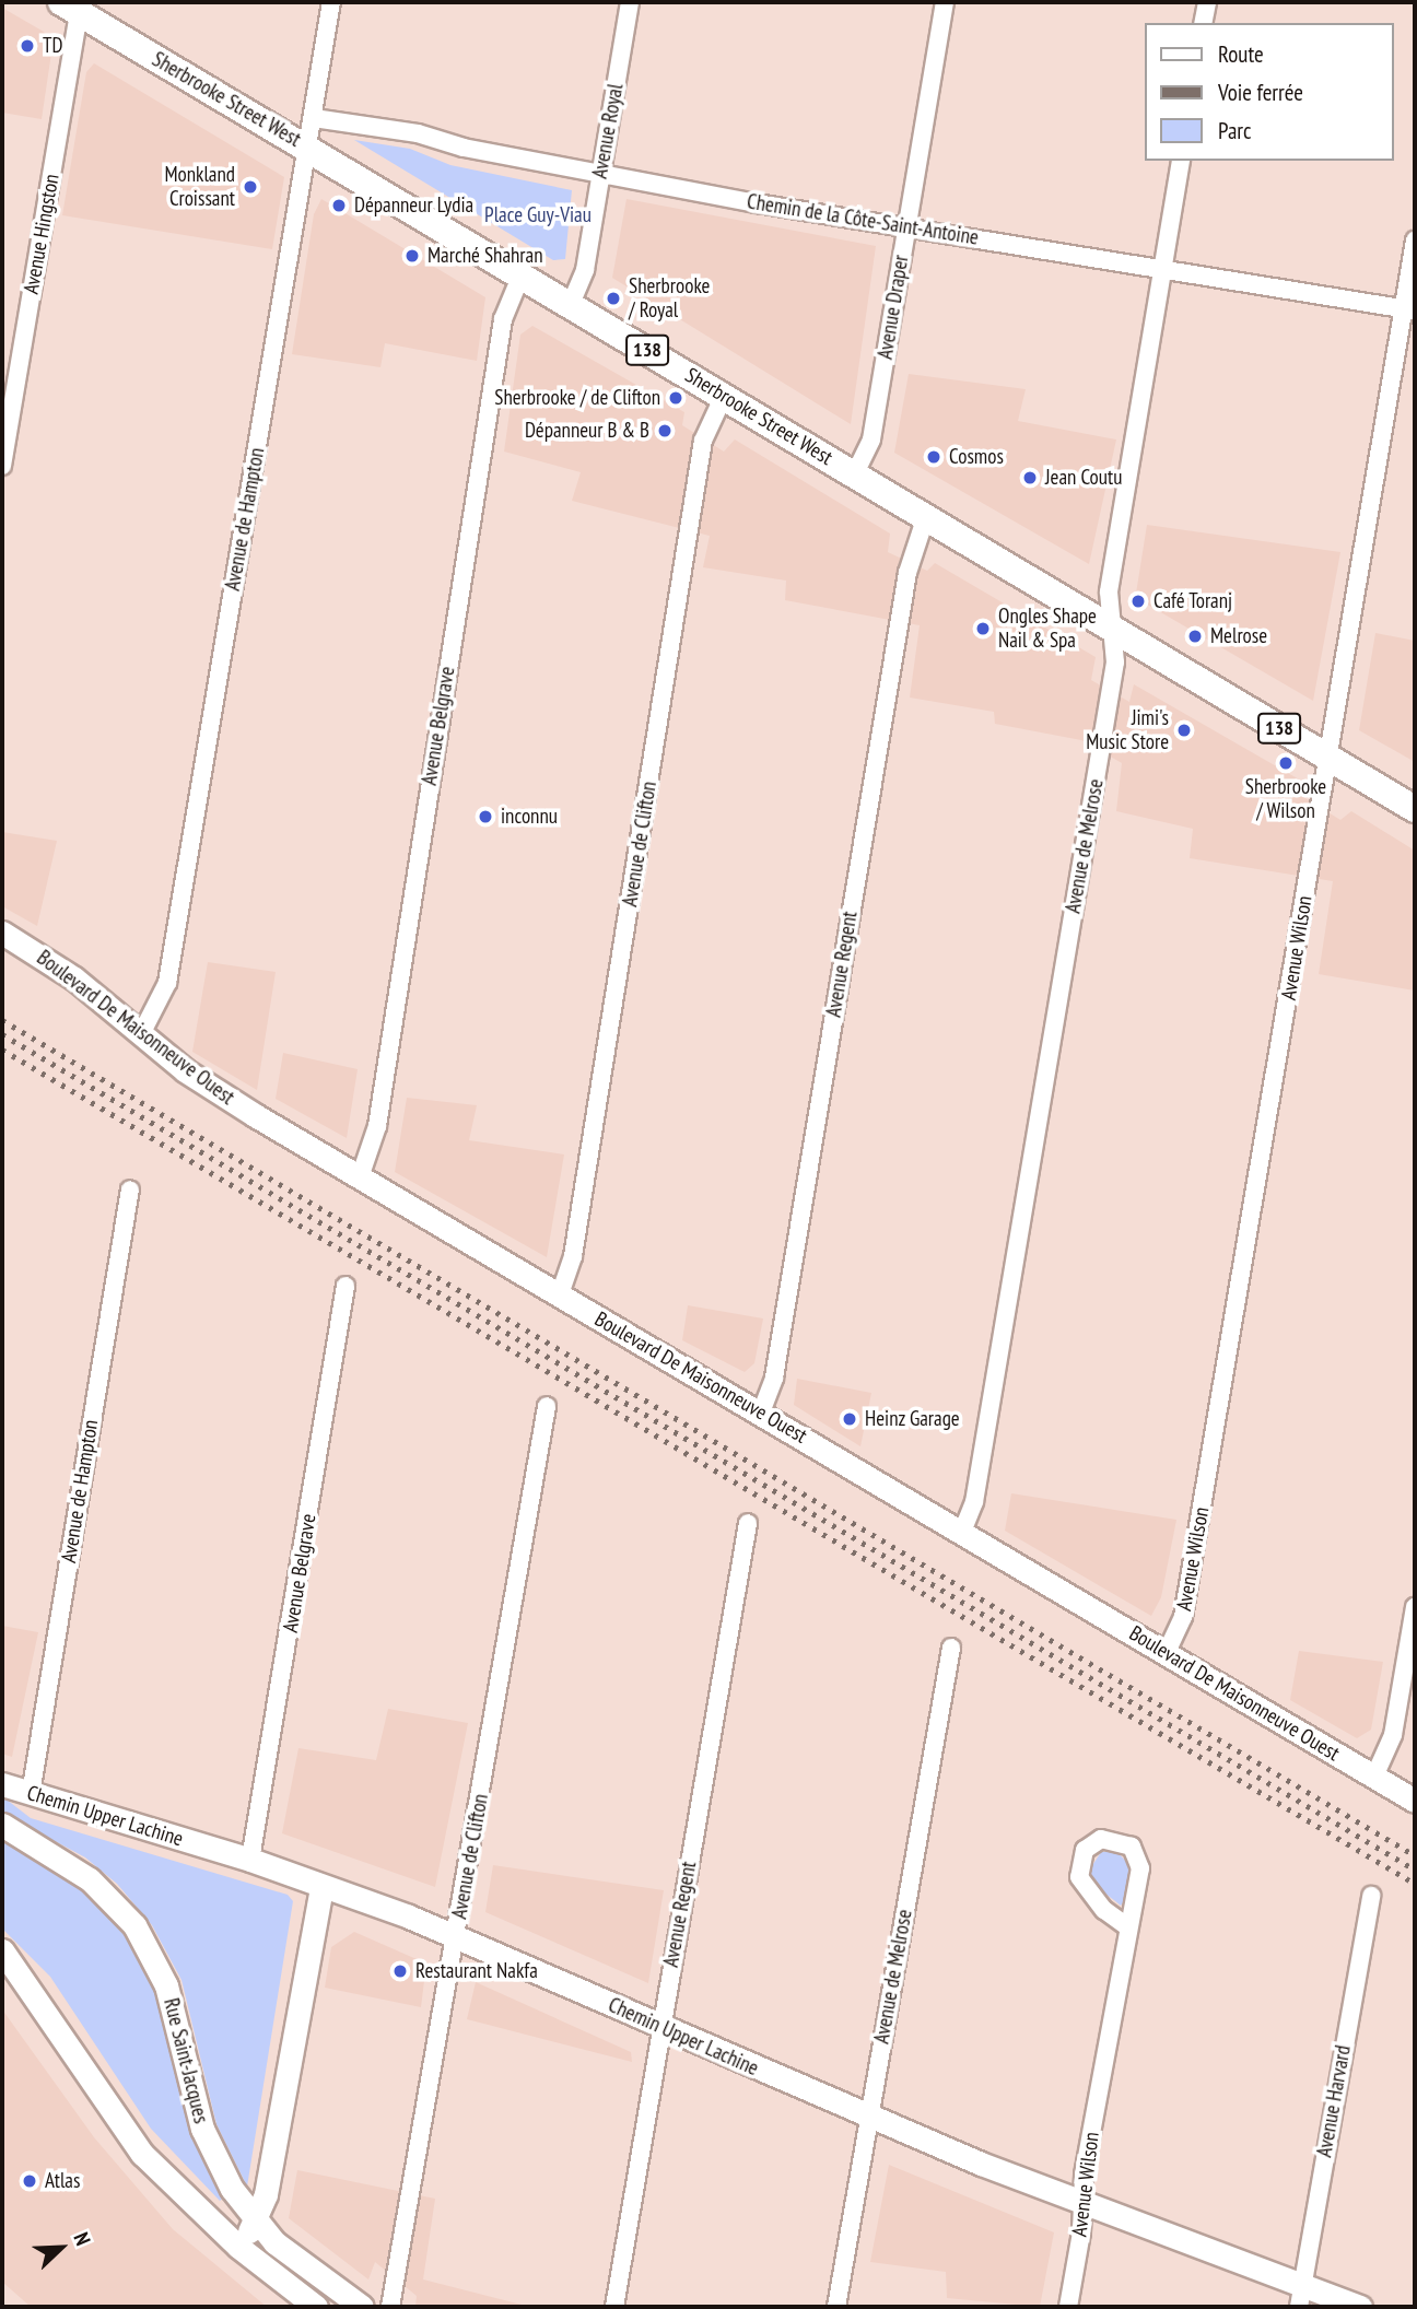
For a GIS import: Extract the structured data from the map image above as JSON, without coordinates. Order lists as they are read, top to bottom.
{
  "streets": {
    "main road": [
      "Sherbrooke Street West",
      "138",
      "Boulevard De Maisonneuve Ouest",
      "Chemin Upper Lachine",
      "Rue Saint-Jacques"
    ],
    "street": [
      "Avenue Royal",
      "Chemin de la Côte-Saint-Antoine",
      "Avenue Hingston",
      "Avenue Draper",
      "Avenue de Hampton",
      "Avenue Belgrave",
      "Avenue de Clifton",
      "Avenue de Melrose",
      "Avenue Wilson",
      "Avenue Regent",
      "Avenue Harvard"
    ]
  },
  "crossings": [
    ["Sherbrooke Street West", "Avenue Royal"],
    ["Sherbrooke Street West", "Avenue Hingston"],
    ["Sherbrooke Street West", "Avenue Draper"],
    ["Sherbrooke Street West", "Avenue de Hampton"],
    ["Sherbrooke Street West", "Avenue Belgrave"],
    ["Sherbrooke Street West", "Avenue de Clifton"],
    ["Sherbrooke Street West", "Avenue de Melrose"],
    ["Sherbrooke Street West", "Avenue Wilson"],
    ["Sherbrooke Street West", "Avenue Regent"],
    ["Avenue Royal", "Chemin de la Côte-Saint-Antoine"],
    ["Chemin de la Côte-Saint-Antoine", "Avenue Draper"],
    ["Chemin de la Côte-Saint-Antoine", "Avenue de Hampton"],
    ["Chemin de la Côte-Saint-Antoine", "Avenue de Melrose"],
    ["Chemin de la Côte-Saint-Antoine", "Avenue Wilson"],
    ["Avenue de Hampton", "Boulevard De Maisonneuve Ouest"],
    ["Avenue de Hampton", "Chemin Upper Lachine"],
    ["Avenue Belgrave", "Boulevard De Maisonneuve Ouest"],
    ["Avenue Belgrave", "Chemin Upper Lachine"],
    ["Avenue de Clifton", "Boulevard De Maisonneuve Ouest"],
    ["Avenue de Clifton", "Chemin Upper Lachine"],
    ["Avenue de Melrose", "Boulevard De Maisonneuve Ouest"],
    ["Avenue de Melrose", "Chemin Upper Lachine"],
    ["Avenue Wilson", "Boulevard De Maisonneuve Ouest"],
    ["Avenue Wilson", "Chemin Upper Lachine"],
    ["Avenue Regent", "Boulevard De Maisonneuve Ouest"],
    ["Avenue Regent", "Chemin Upper Lachine"],
    ["Chemin Upper Lachine", "Avenue Harvard"]
  ],
  "parks": ["Place Guy-Viau"],
  "places": [
    "TD",
    "Monkland Croissant",
    "Dépanneur Lydia",
    "Marché Shahran",
    "Sherbrooke / Royal",
    "Sherbrooke / de Clifton",
    "Dépanneur B & B",
    "Cosmos",
    "Jean Coutu",
    "Café Toranj",
    "Ongles Shape Nail & Spa",
    "Melrose",
    "Jimi's Music Store",
    "Sherbrooke / Wilson",
    "inconnu",
    "Heinz Garage",
    "Restaurant Nakfa",
    "Atlas"
  ],
  "legend": ["Route", "Voie ferrée", "Parc"],
  "north": "top right"
}
